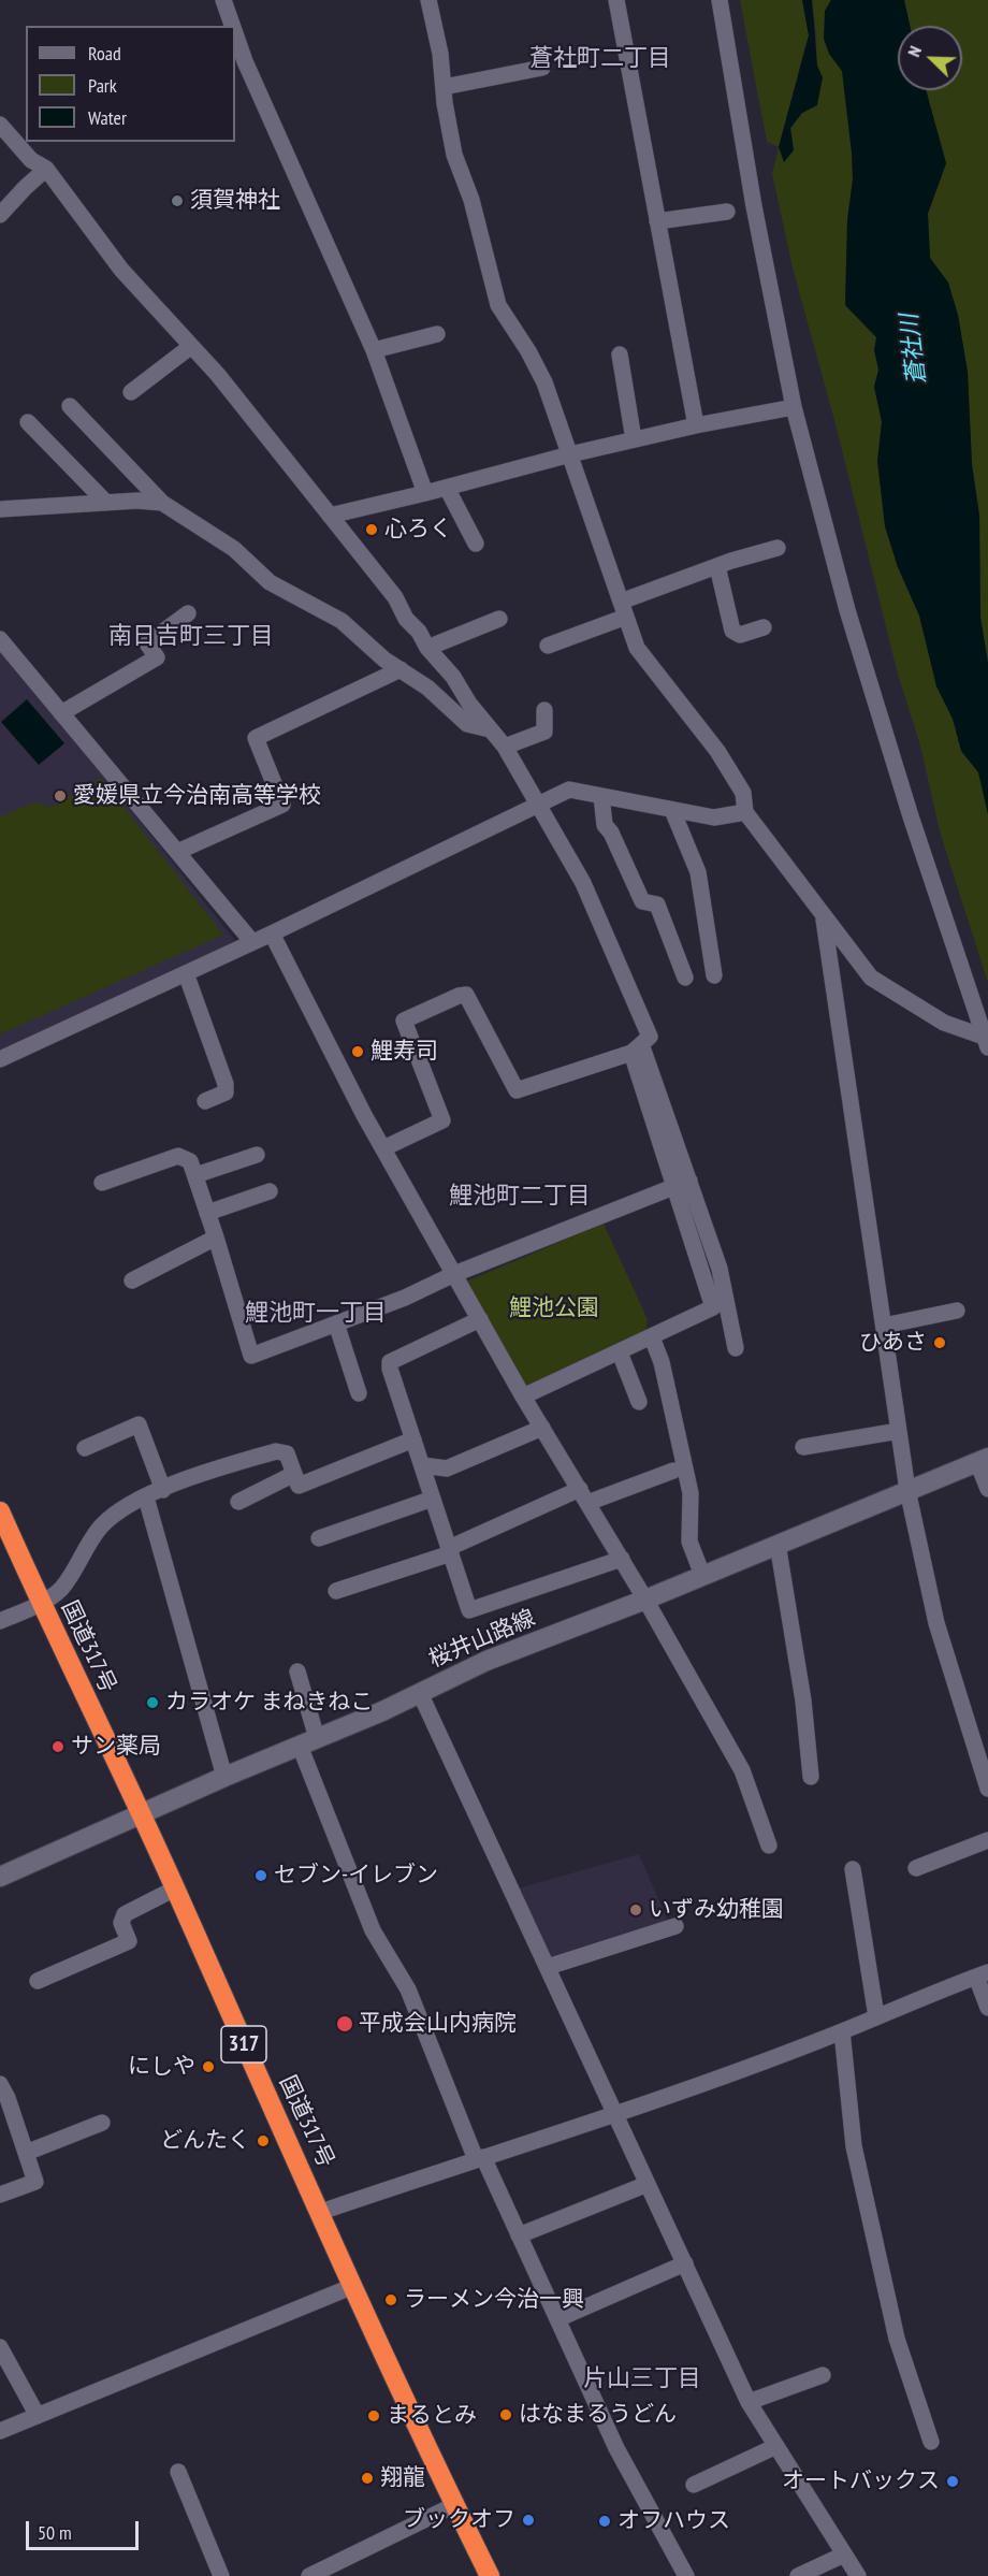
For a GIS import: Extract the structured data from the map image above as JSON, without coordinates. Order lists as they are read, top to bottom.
{
  "streets": {
    "highway": ["国道317号", "317"],
    "main road": ["桜井山路線"]
  },
  "crossings": [
    ["桜井山路線", "国道317号"]
  ],
  "districts": [
    "蒼社町二丁目",
    "南日吉町三丁目",
    "鯉池町二丁目",
    "鯉池町一丁目",
    "片山三丁目"
  ],
  "water": ["蒼社川"],
  "parks": ["鯉池公園"],
  "places": [
    "須賀神社",
    "心ろく",
    "愛媛県立今治南高等学校",
    "鯉寿司",
    "ひあさ",
    "カラオケ まねきねこ",
    "サン薬局",
    "セブン-イレブン",
    "いずみ幼稚園",
    "平成会山内病院",
    "にしや",
    "どんたく",
    "ラーメン今治一興",
    "はなまるうどん",
    "まるとみ",
    "翔龍",
    "オートバックス",
    "ブックオフ",
    "オフハウス"
  ],
  "legend": ["Road", "Park", "Water"],
  "scale_bar": "50 m",
  "north": "top left"
}
